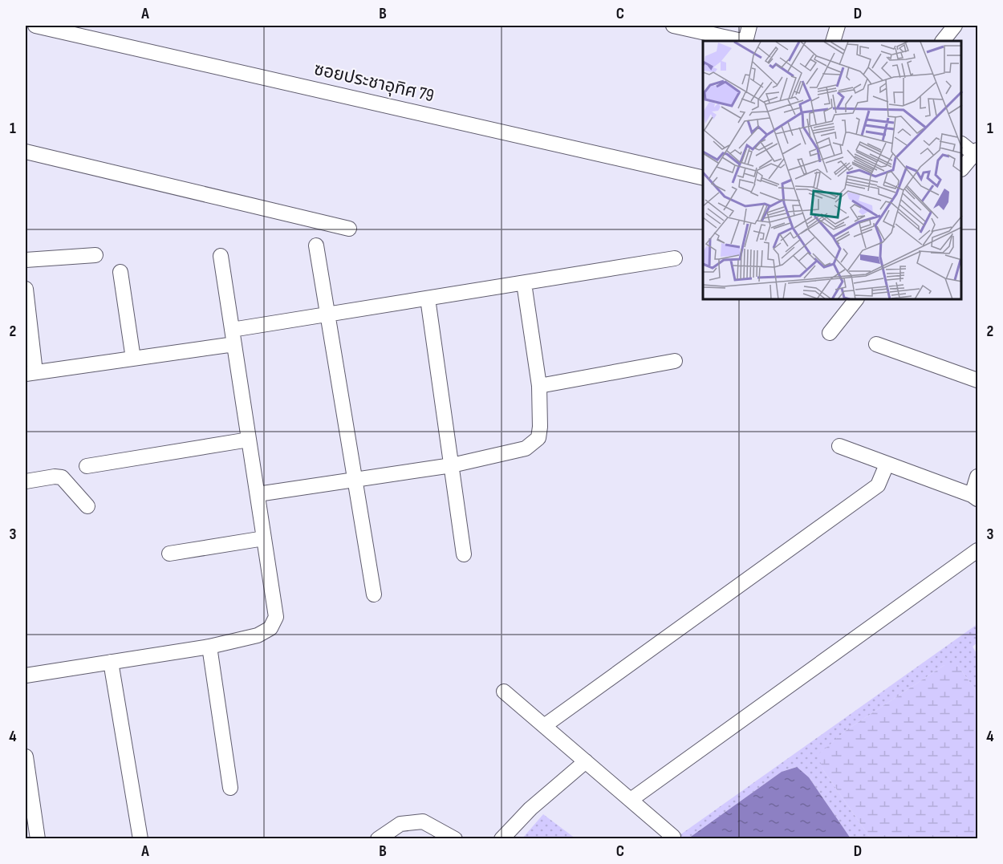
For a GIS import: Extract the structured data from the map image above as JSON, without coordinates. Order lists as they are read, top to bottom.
{
  "streets": {
    "street": ["ซอยประชาอุทิศ 79"]
  },
  "grid": {
    "columns": [
      "A",
      "B",
      "C",
      "D"
    ],
    "rows": [
      "1",
      "2",
      "3",
      "4"
    ]
  }
}
